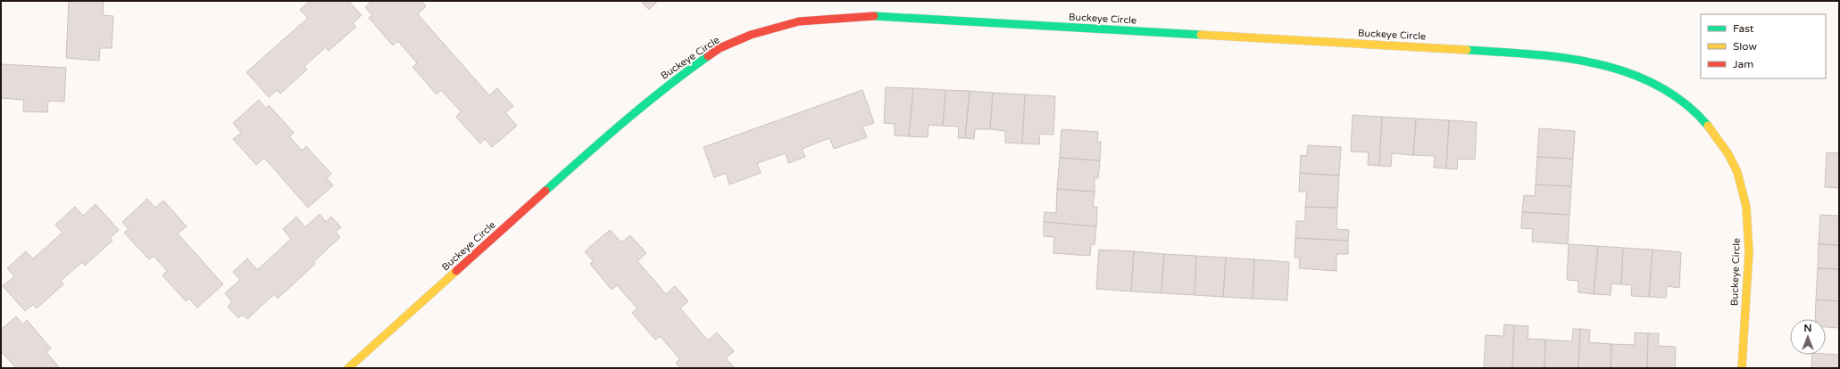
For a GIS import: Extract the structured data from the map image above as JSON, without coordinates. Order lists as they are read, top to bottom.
{
  "streets": {
    "street": ["Buckeye Circle"]
  },
  "legend": ["Fast", "Slow", "Jam"],
  "north": "top"
}
